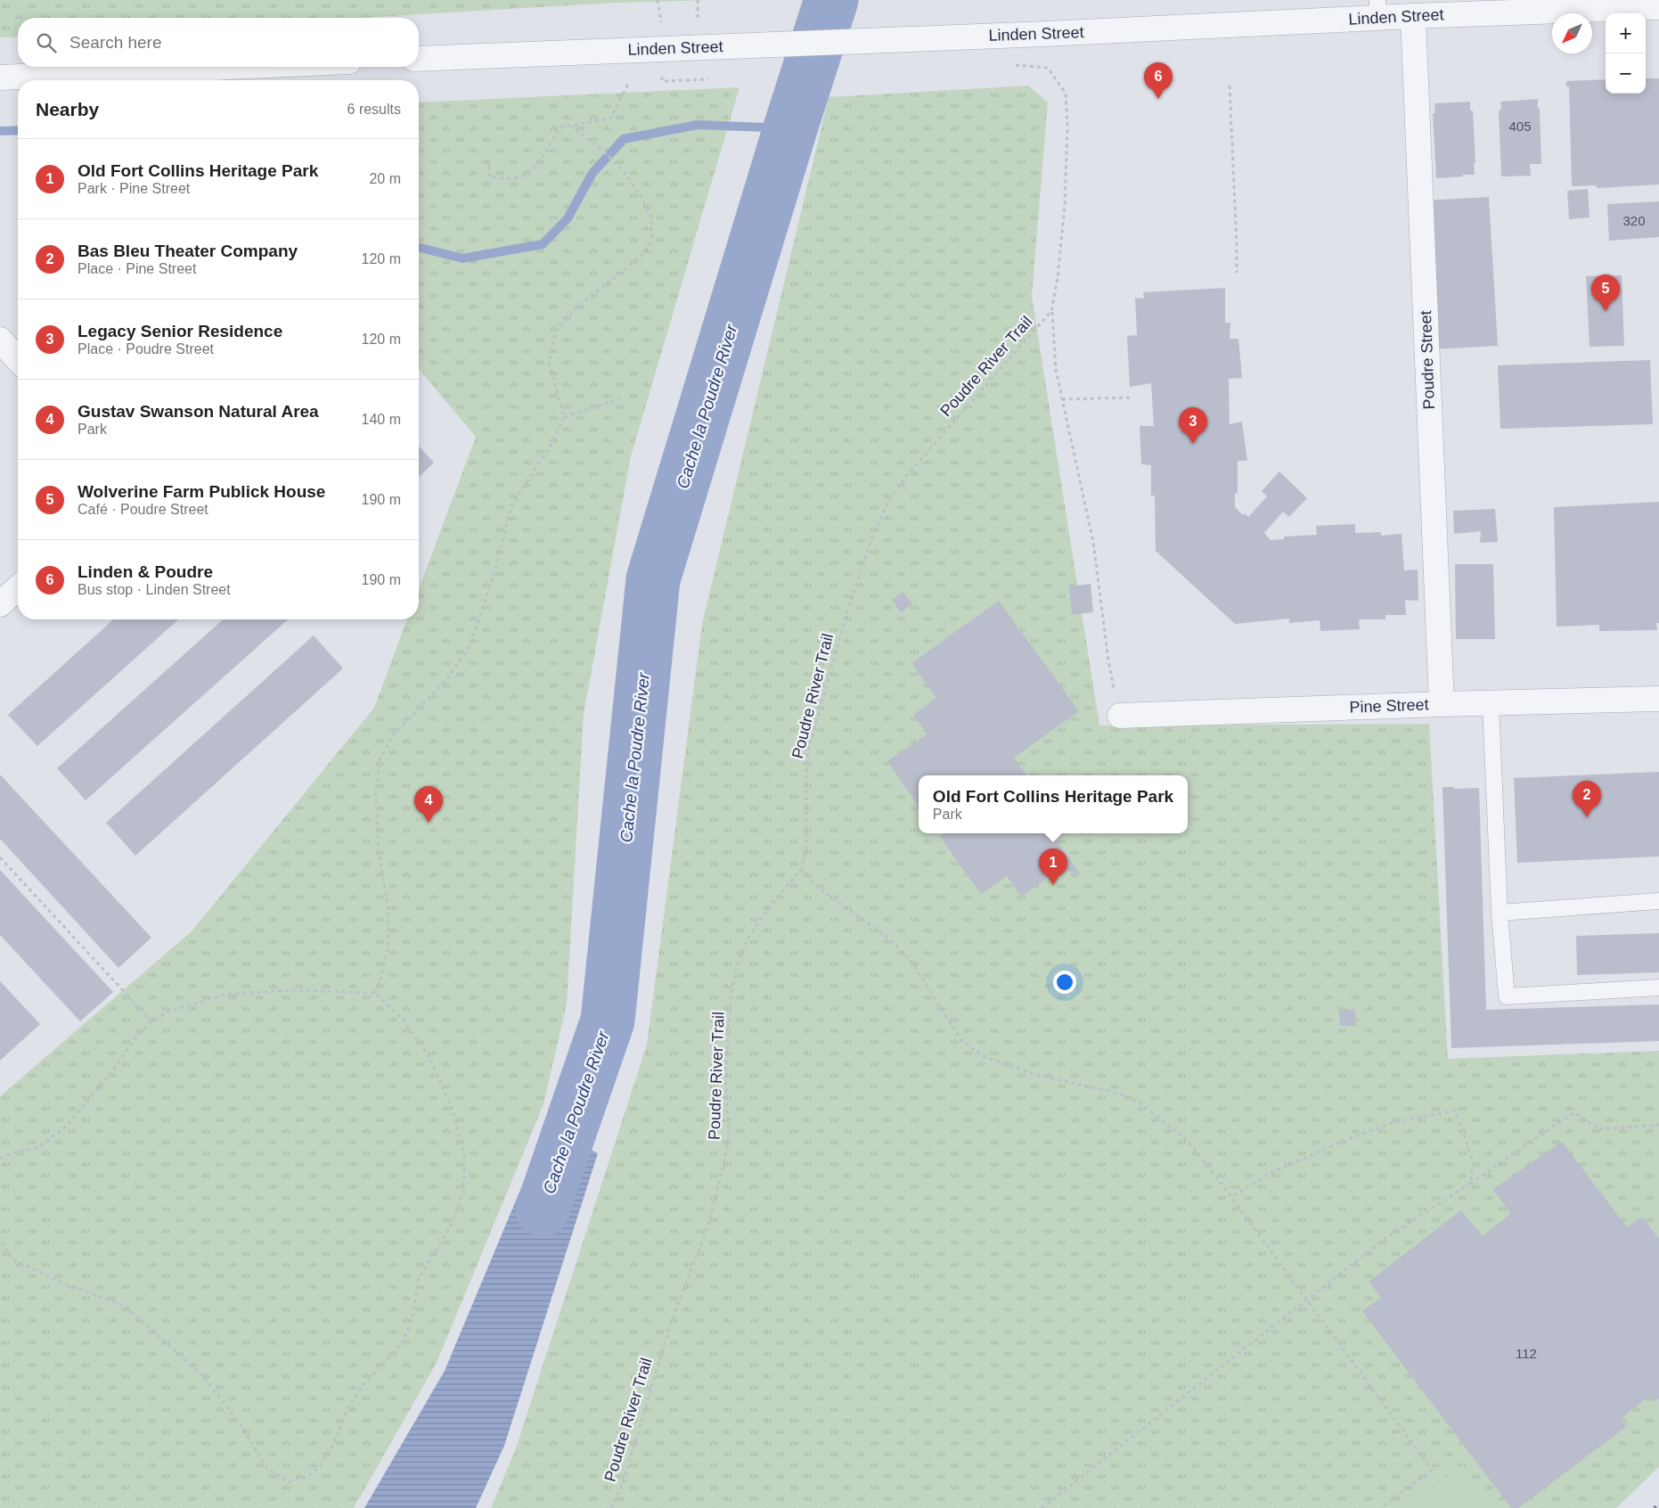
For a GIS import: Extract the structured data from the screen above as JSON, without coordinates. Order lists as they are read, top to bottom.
{
  "streets": {
    "street": ["Linden Street", "Poudre Street", "Pine Street"],
    "path": ["Poudre River Trail"]
  },
  "crossings": [
    ["Linden Street", "Poudre Street"],
    ["Poudre Street", "Pine Street"]
  ],
  "water": ["Cache la Poudre River"],
  "house_numbers": ["405", "320", "112"],
  "north": "bottom left",
  "page": {
    "map_buttons": ["+", "−"],
    "search": "Search here",
    "pins": [
      "6",
      "5",
      "3",
      "2",
      "4",
      "1"
    ],
    "heading": ["Nearby", "6 results"],
    "list": [
      {
        "mark": "1",
        "name": "Old Fort Collins Heritage Park",
        "note": "Park · Pine Street",
        "value": "20 m"
      },
      {
        "mark": "2",
        "name": "Bas Bleu Theater Company",
        "note": "Place · Pine Street",
        "value": "120 m"
      },
      {
        "mark": "3",
        "name": "Legacy Senior Residence",
        "note": "Place · Poudre Street",
        "value": "120 m"
      },
      {
        "mark": "4",
        "name": "Gustav Swanson Natural Area",
        "note": "Park",
        "value": "140 m"
      },
      {
        "mark": "5",
        "name": "Wolverine Farm Publick House",
        "note": "Café · Poudre Street",
        "value": "190 m"
      },
      {
        "mark": "6",
        "name": "Linden & Poudre",
        "note": "Bus stop · Linden Street",
        "value": "190 m"
      }
    ],
    "popup": ["Old Fort Collins Heritage Park", "Park"]
  }
}
